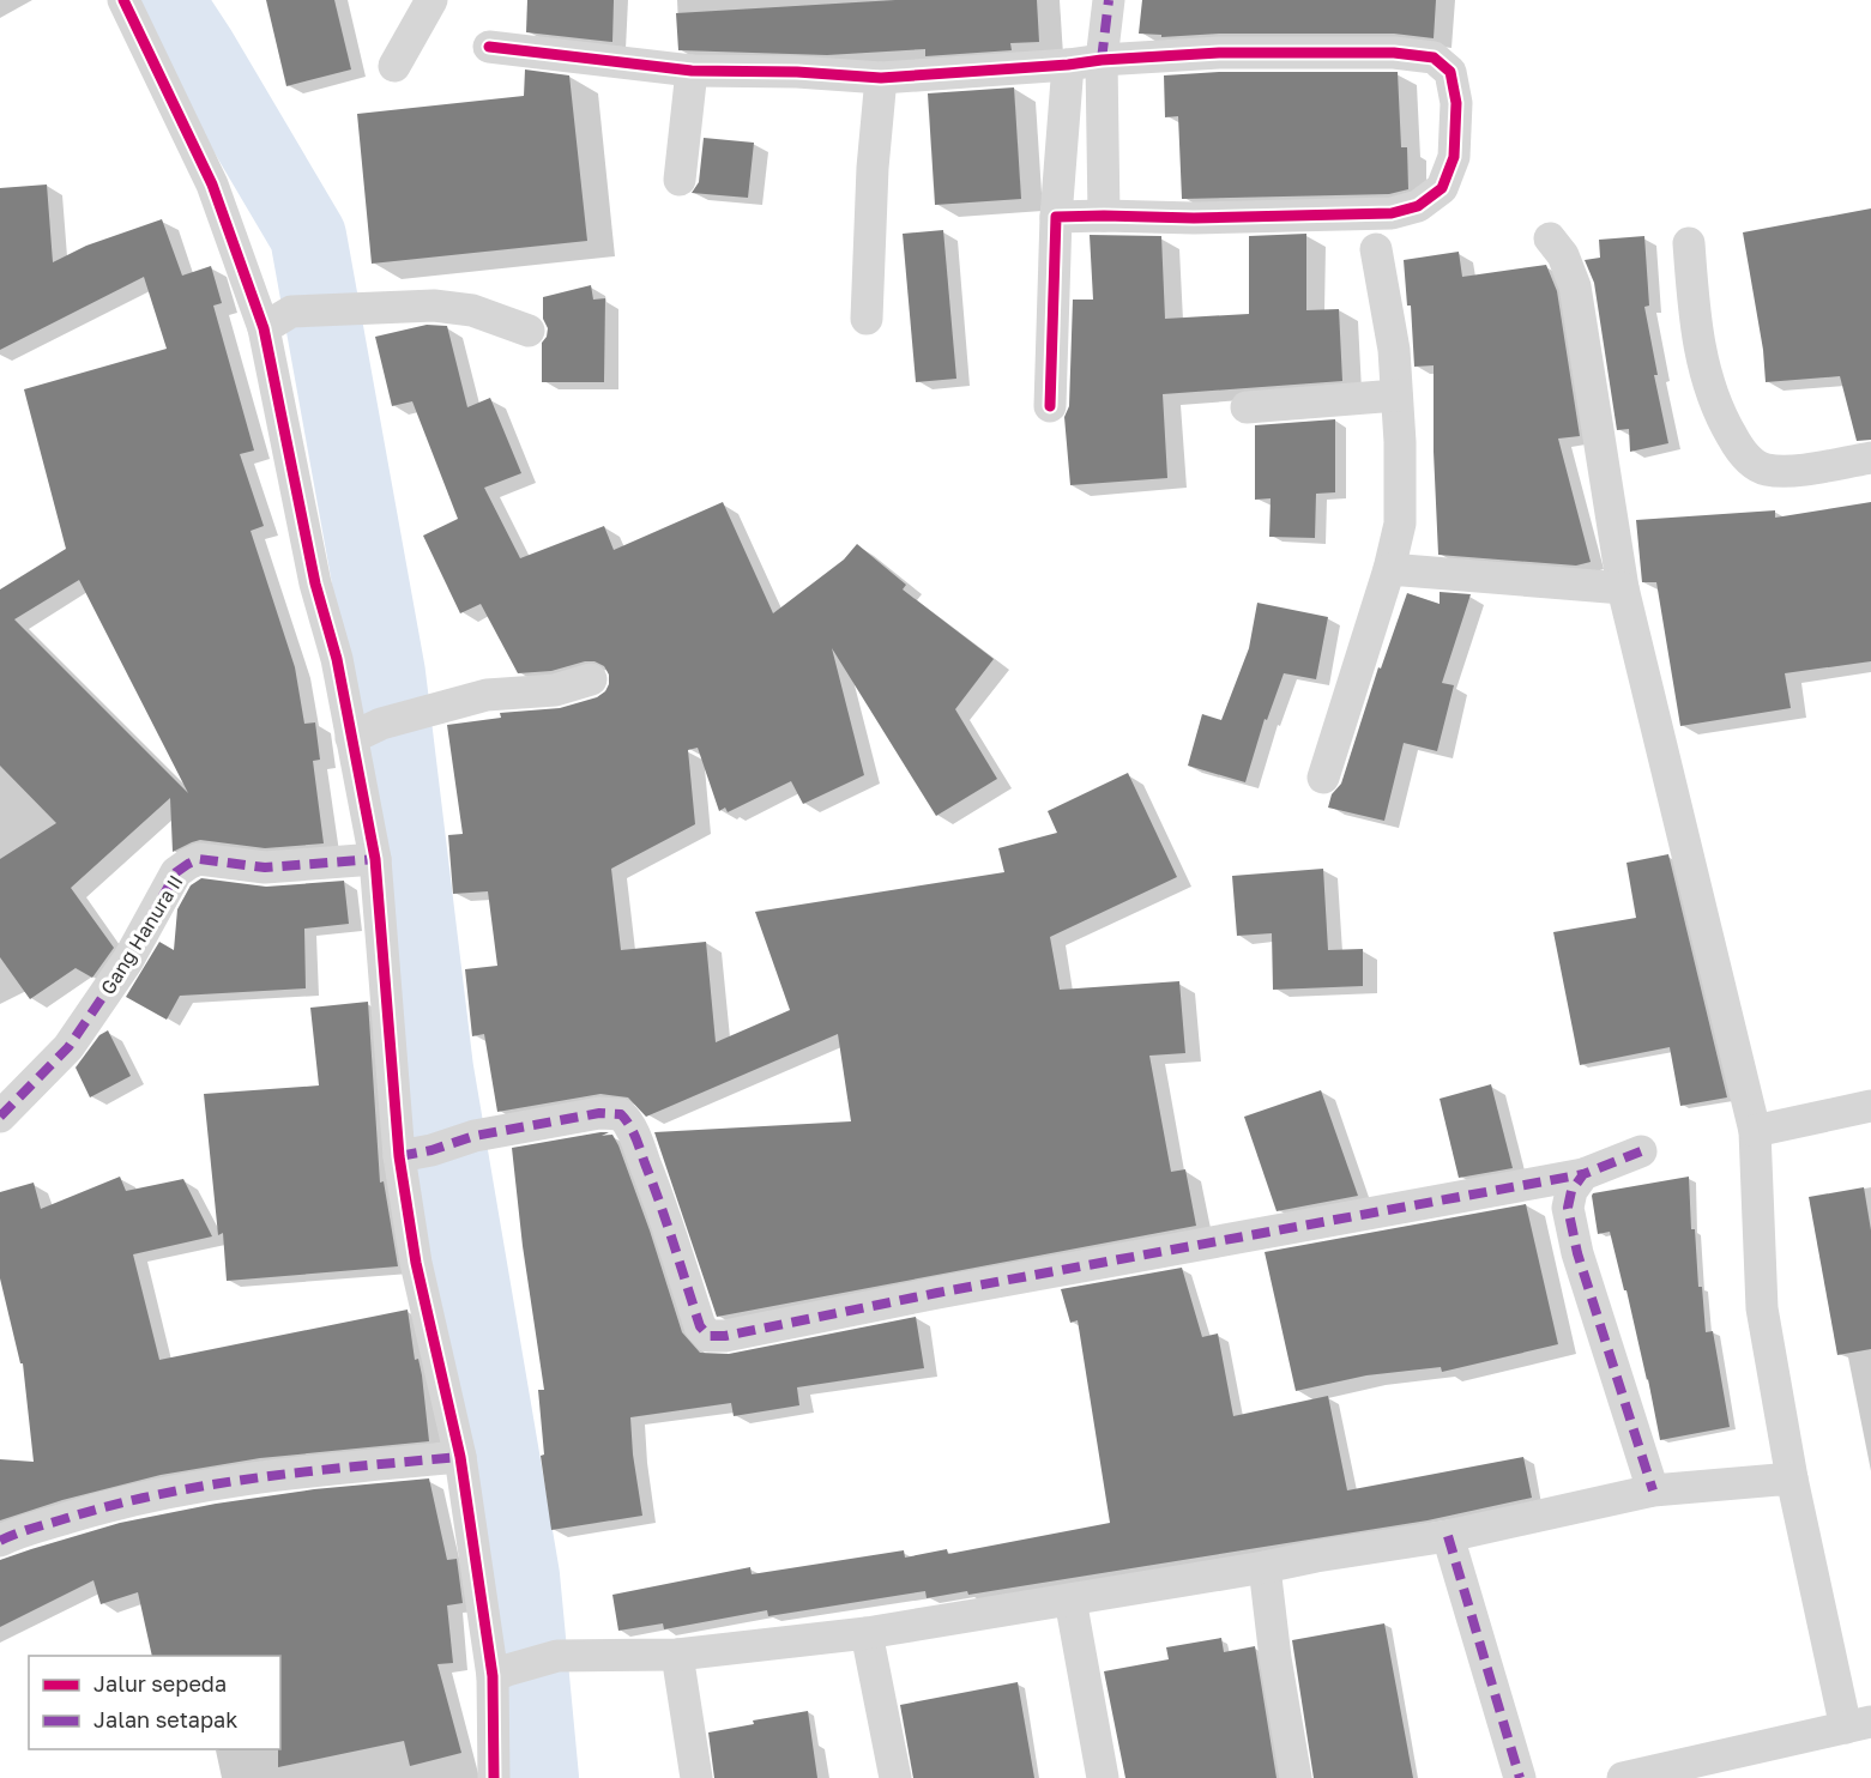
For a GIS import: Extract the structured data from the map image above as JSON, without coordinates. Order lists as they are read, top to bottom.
{
  "streets": {
    "street": ["Gang Hanura II"]
  },
  "legend": ["Jalur sepeda", "Jalan setapak"]
}
